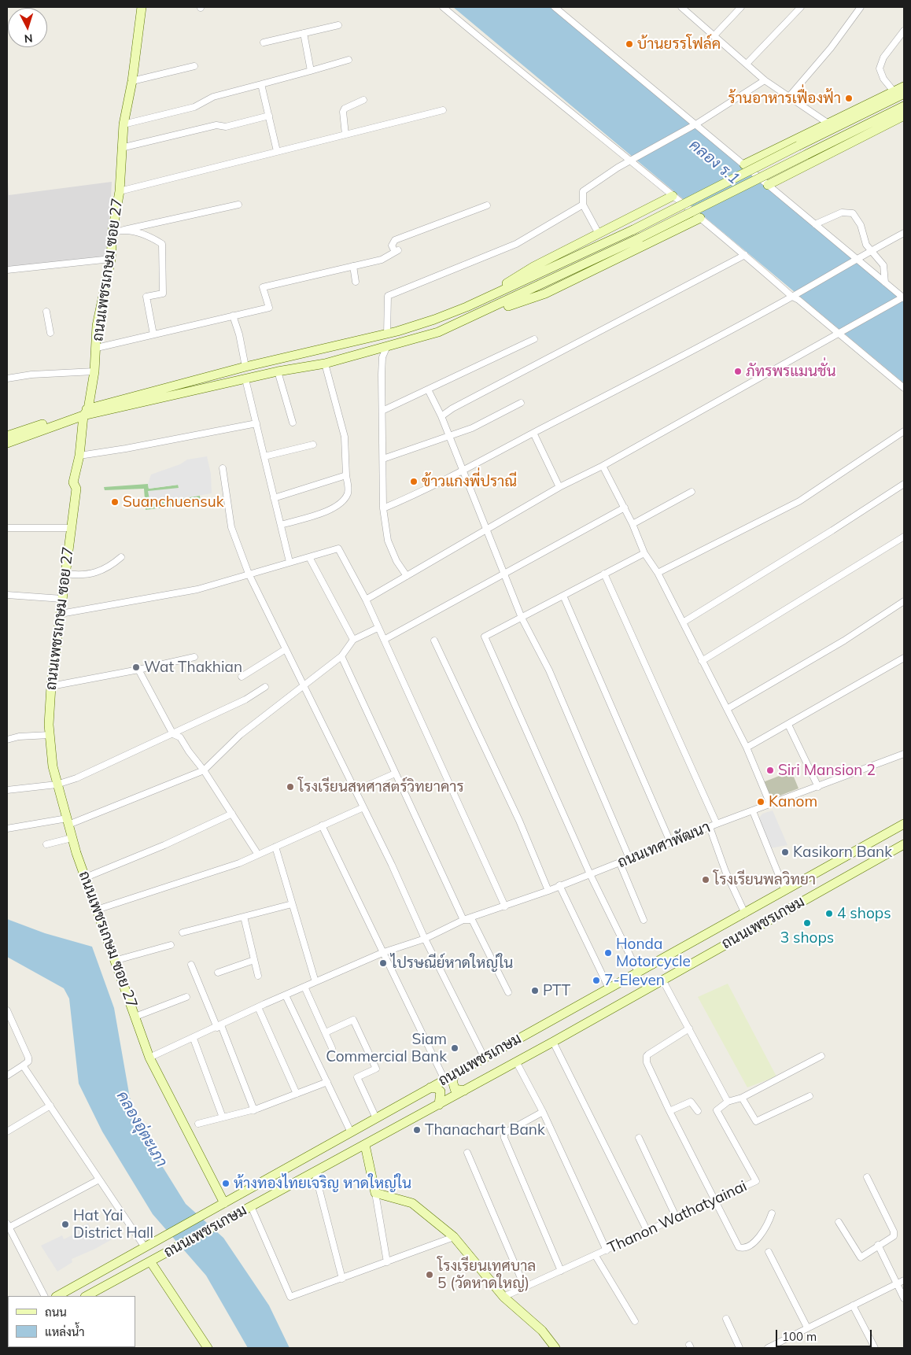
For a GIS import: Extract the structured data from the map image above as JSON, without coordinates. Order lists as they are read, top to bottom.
{
  "streets": {
    "main road": ["ถนนเพชรเกษม ซอย 27", "ถนนเพชรเกษม"],
    "street": ["ถนนเทศาพัฒนา", "Thanon Wathatyainai"]
  },
  "crossings": [
    ["ถนนเพชรเกษม ซอย 27", "ถนนเทศาพัฒนา"],
    ["ถนนเพชรเกษม ซอย 27", "ถนนเพชรเกษม"]
  ],
  "water": ["คลอง ร.1", "คลองอุ่ตะเภา"],
  "places": [
    "บ้านยรรโฟล์ค",
    "ร้านอาหารเฟื่องฟ้า",
    "ภัทรพรแมนชั่น",
    "ข้าวแกงพี่ปราณี",
    "Suanchuensuk",
    "Wat Thakhian",
    "Siri Mansion 2",
    "โรงเรียนสหศาสตร์วิทยาคาร",
    "Kanom",
    "Kasikorn Bank",
    "โรงเรียนพลวิทยา",
    "4 shops",
    "3 shops",
    "Honda Motorcycle",
    "ไปรษณีย์หาดใหญ่ใน",
    "7-Eleven",
    "PTT",
    "Siam Commercial Bank",
    "Thanachart Bank",
    "ห้างทองไทยเจริญ หาดใหญ่ใน",
    "Hat Yai District Hall",
    "โรงเรียนเทศบาล 5 (วัดหาดใหญ่)"
  ],
  "legend": ["ถนน", "แหล่งน้ำ"],
  "scale_bar": "100 m",
  "north": "bottom"
}
